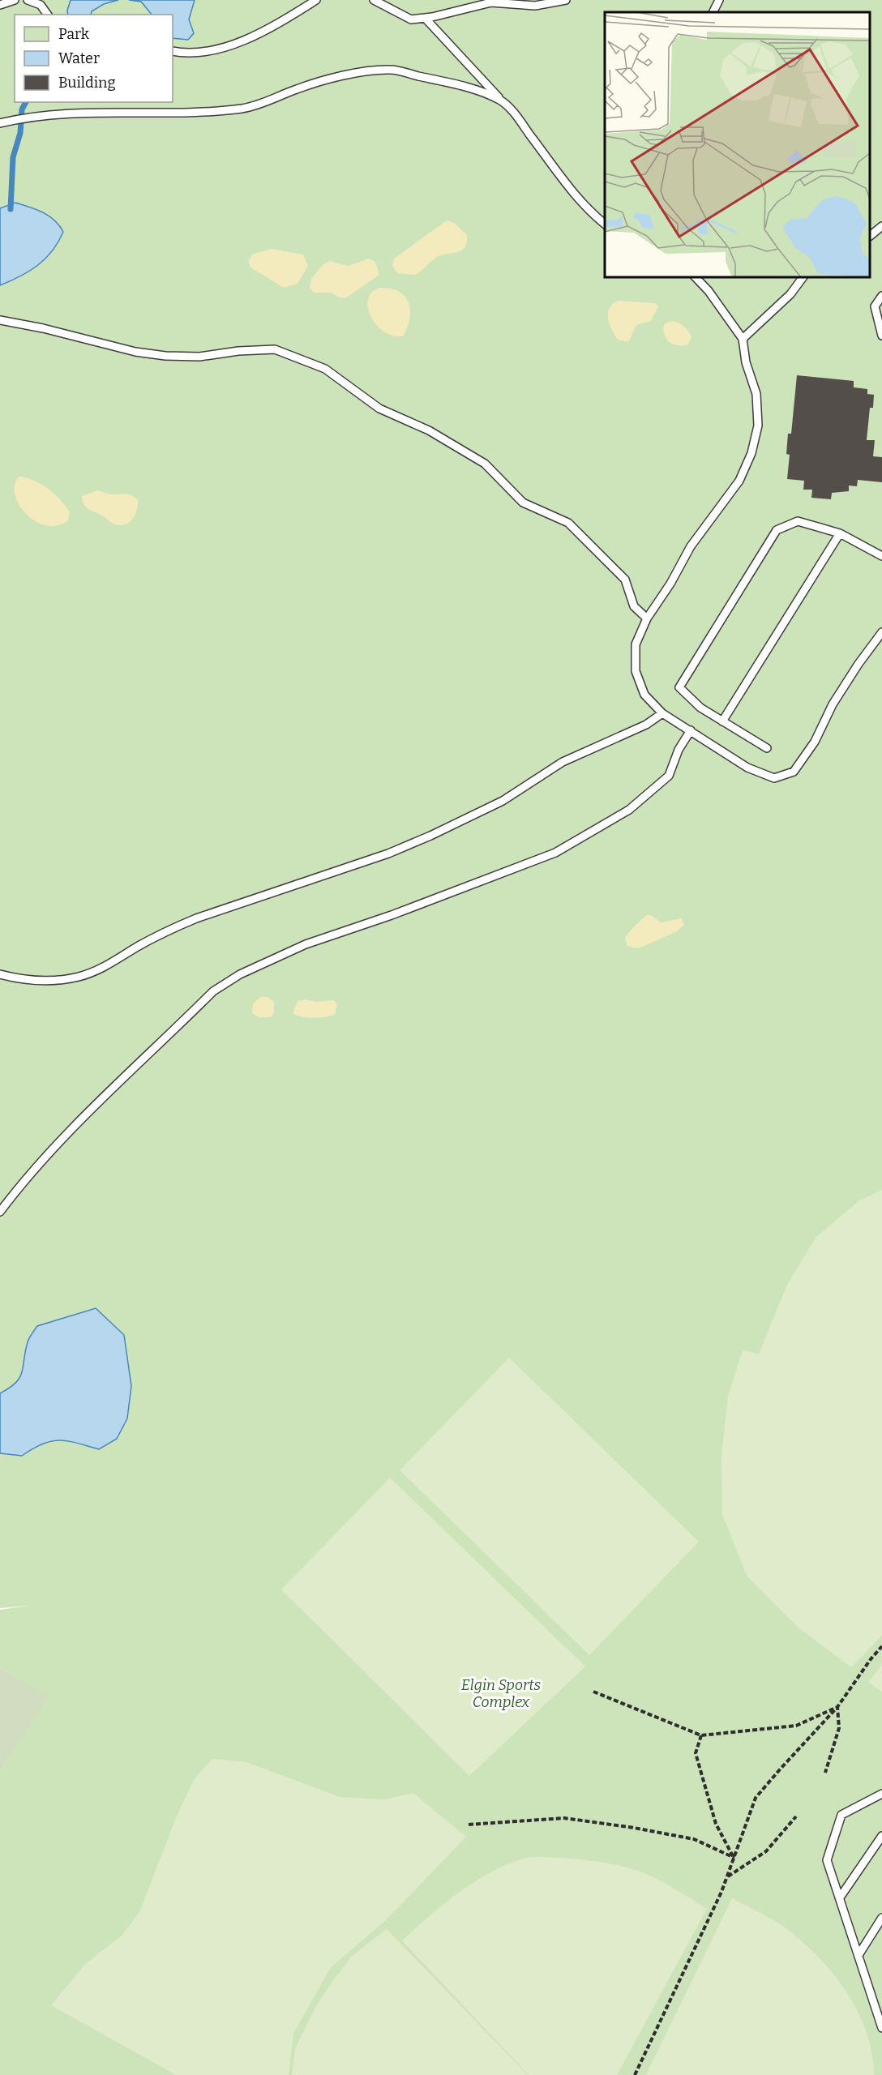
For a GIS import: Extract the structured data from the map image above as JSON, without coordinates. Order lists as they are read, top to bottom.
{
  "parks": ["Elgin Sports Complex"],
  "legend": ["Park", "Water", "Building"]
}
